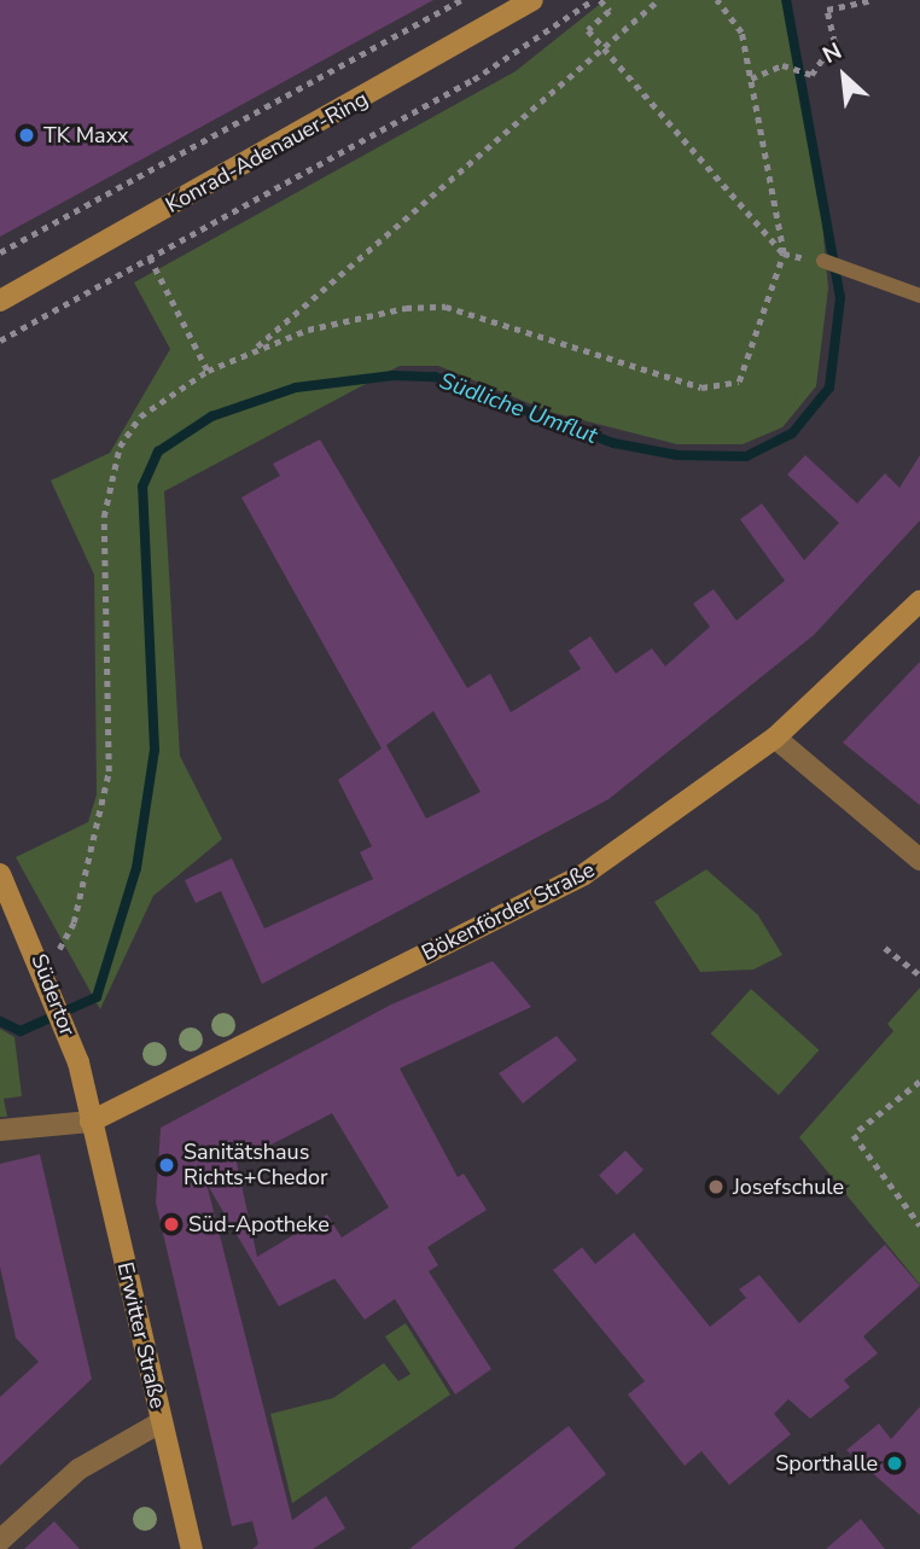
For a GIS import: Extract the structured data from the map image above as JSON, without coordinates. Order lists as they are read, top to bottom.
{
  "streets": {
    "street": [
      "Konrad-Adenauer-Ring",
      "Bökenförder Straße",
      "Südertor",
      "Erwitter Straße"
    ]
  },
  "crossings": [
    ["Bökenförder Straße", "Südertor"],
    ["Bökenförder Straße", "Erwitter Straße"],
    ["Südertor", "Erwitter Straße"]
  ],
  "water": ["Südliche Umflut"],
  "places": [
    "TK Maxx",
    "Sanitätshaus Richts+Chedor",
    "Josefschule",
    "Süd-Apotheke",
    "Sporthalle"
  ],
  "north": "top left"
}
